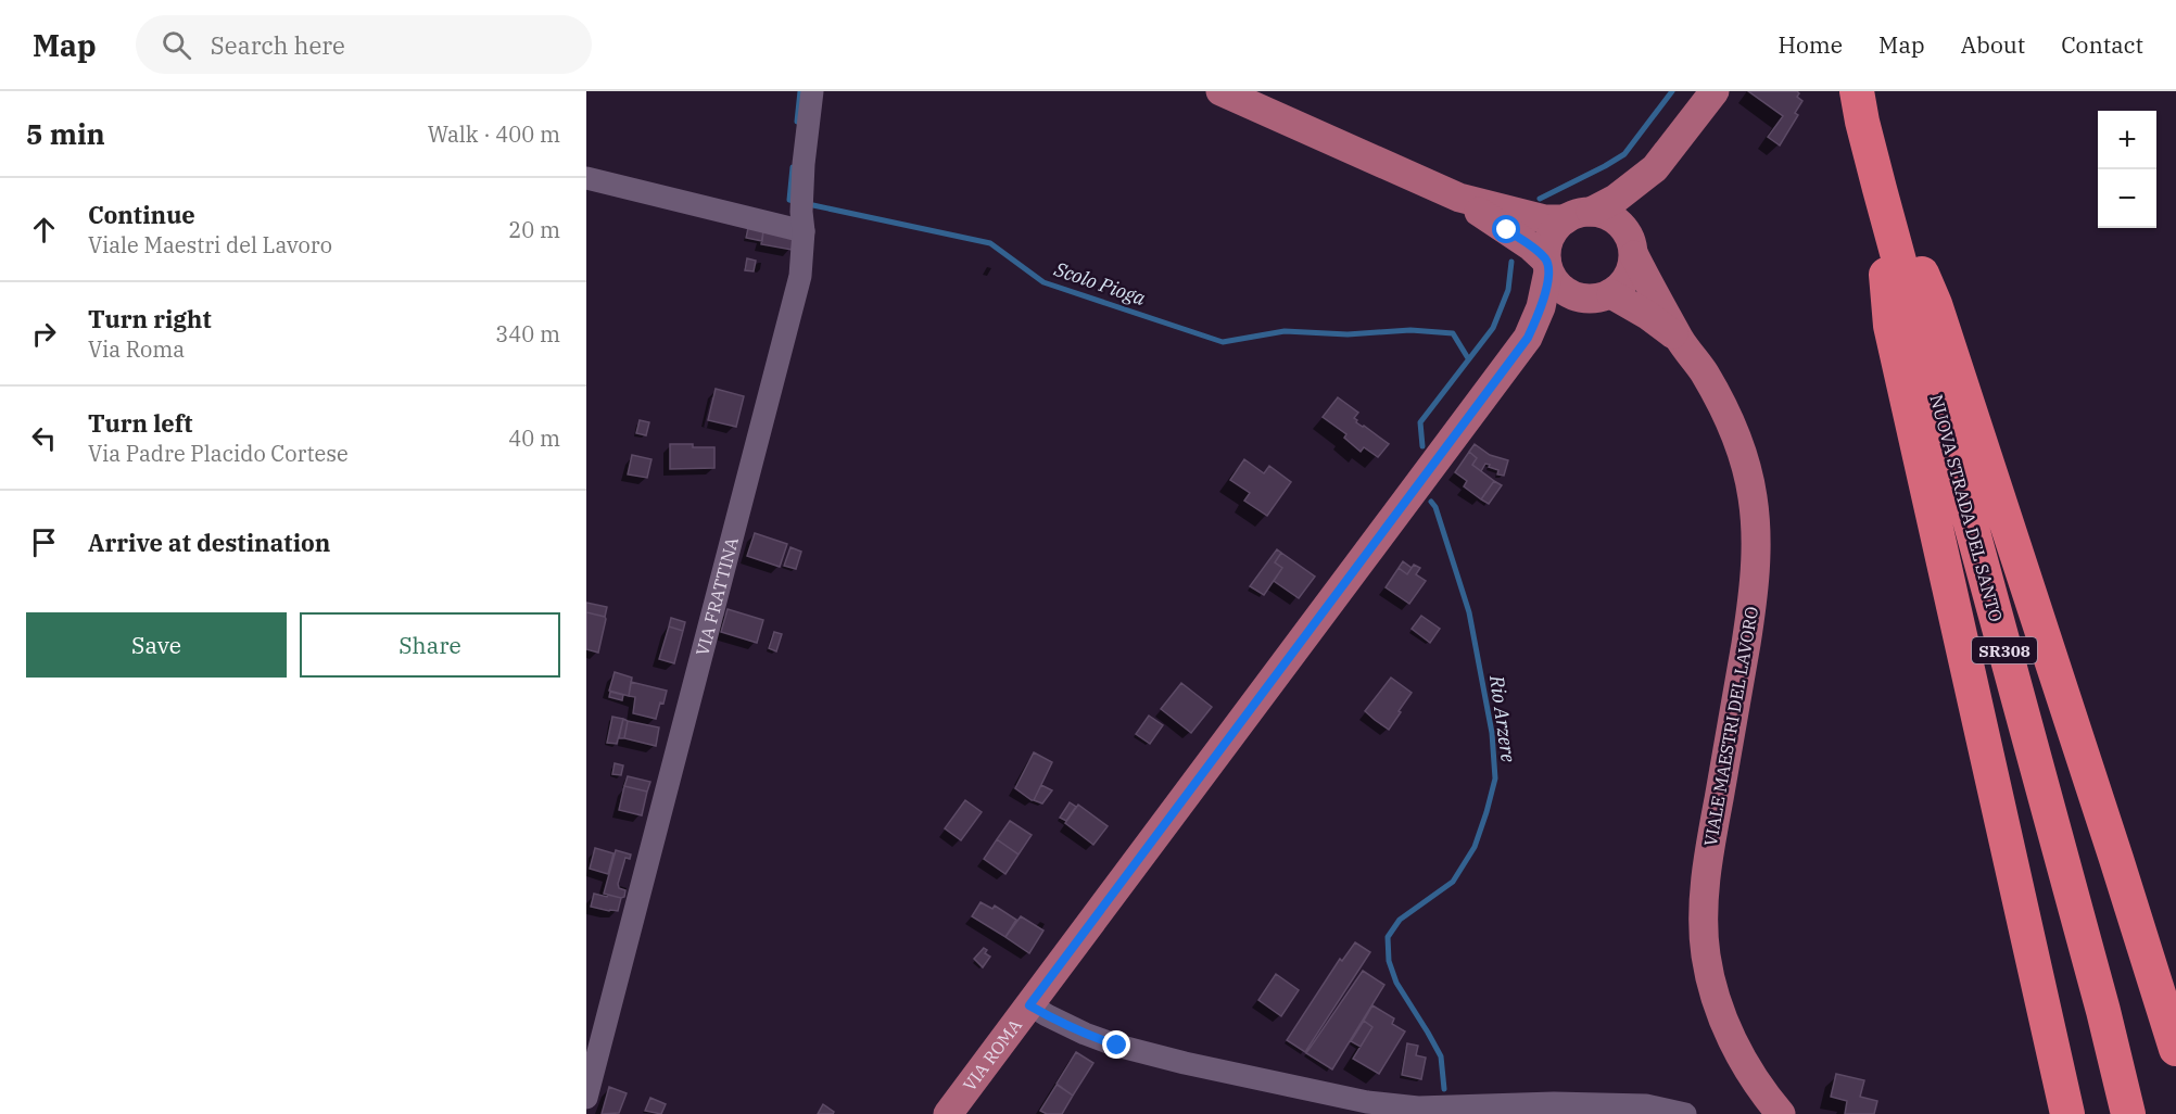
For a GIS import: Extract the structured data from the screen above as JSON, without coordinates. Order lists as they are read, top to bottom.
{
  "streets": {
    "highway": ["NUOVA STRADA DEL SANTO", "SR308"],
    "main road": ["VIALE MAESTRI DEL LAVORO", "VIA ROMA"],
    "street": ["VIA FRATTINA"]
  },
  "crossings": [
    ["VIALE MAESTRI DEL LAVORO", "VIA ROMA"]
  ],
  "water": ["Scolo Pioga", "Rio Arzere"],
  "page": {
    "header": "Map",
    "search": "Search here",
    "nav": [
      "Home",
      "Map",
      "About",
      "Contact"
    ],
    "heading": ["5 min", "Walk · 400 m"],
    "map_buttons": ["+", "−"],
    "list": [
      ["Continue", "Viale Maestri del Lavoro", "20 m"],
      ["Turn right", "Via Roma", "340 m"],
      ["Turn left", "Via Padre Placido Cortese", "40 m"],
      "Arrive at destination"
    ],
    "buttons": ["Save", "Share"]
  }
}
